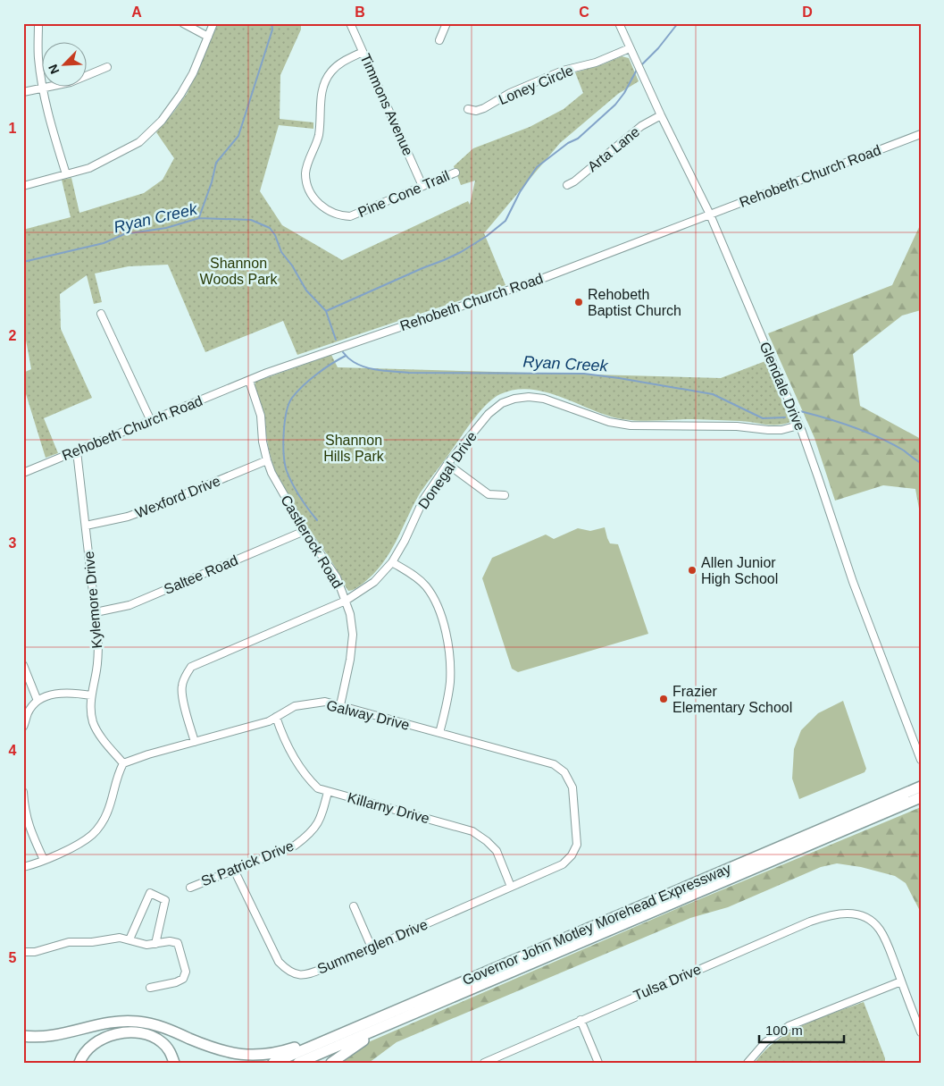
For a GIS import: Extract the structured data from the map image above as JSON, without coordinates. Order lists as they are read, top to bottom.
{
  "streets": {
    "highway": ["Governor John Motley Morehead Expressway"],
    "street": [
      "Loney Circle",
      "Timmons Avenue",
      "Arta Lane",
      "Rehobeth Church Road",
      "Pine Cone Trail",
      "Glendale Drive",
      "Donegal Drive",
      "Wexford Drive",
      "Castlerock Road",
      "Saltee Road",
      "Kylemore Drive",
      "Galway Drive",
      "Killarny Drive",
      "St Patrick Drive",
      "Summerglen Drive",
      "Tulsa Drive"
    ]
  },
  "crossings": [
    ["Loney Circle", "Glendale Drive"],
    ["Timmons Avenue", "Pine Cone Trail"],
    ["Arta Lane", "Glendale Drive"],
    ["Rehobeth Church Road", "Glendale Drive"],
    ["Rehobeth Church Road", "Castlerock Road"],
    ["Rehobeth Church Road", "Kylemore Drive"],
    ["Glendale Drive", "Donegal Drive"],
    ["Donegal Drive", "Castlerock Road"],
    ["Donegal Drive", "Galway Drive"],
    ["Wexford Drive", "Castlerock Road"],
    ["Wexford Drive", "Kylemore Drive"],
    ["Castlerock Road", "Saltee Road"],
    ["Castlerock Road", "Galway Drive"],
    ["Saltee Road", "Kylemore Drive"],
    ["Kylemore Drive", "Galway Drive"],
    ["Galway Drive", "Killarny Drive"],
    ["Galway Drive", "Summerglen Drive"],
    ["Killarny Drive", "St Patrick Drive"],
    ["Killarny Drive", "Summerglen Drive"],
    ["St Patrick Drive", "Summerglen Drive"]
  ],
  "water": ["Ryan Creek"],
  "parks": ["Shannon Woods Park", "Shannon Hills Park"],
  "places": ["Rehobeth Baptist Church", "Allen Junior High School", "Frazier Elementary School"],
  "scale_bar": "100 m",
  "north": "bottom left",
  "grid": {
    "columns": [
      "A",
      "B",
      "C",
      "D"
    ],
    "rows": [
      "1",
      "2",
      "3",
      "4",
      "5"
    ]
  }
}
